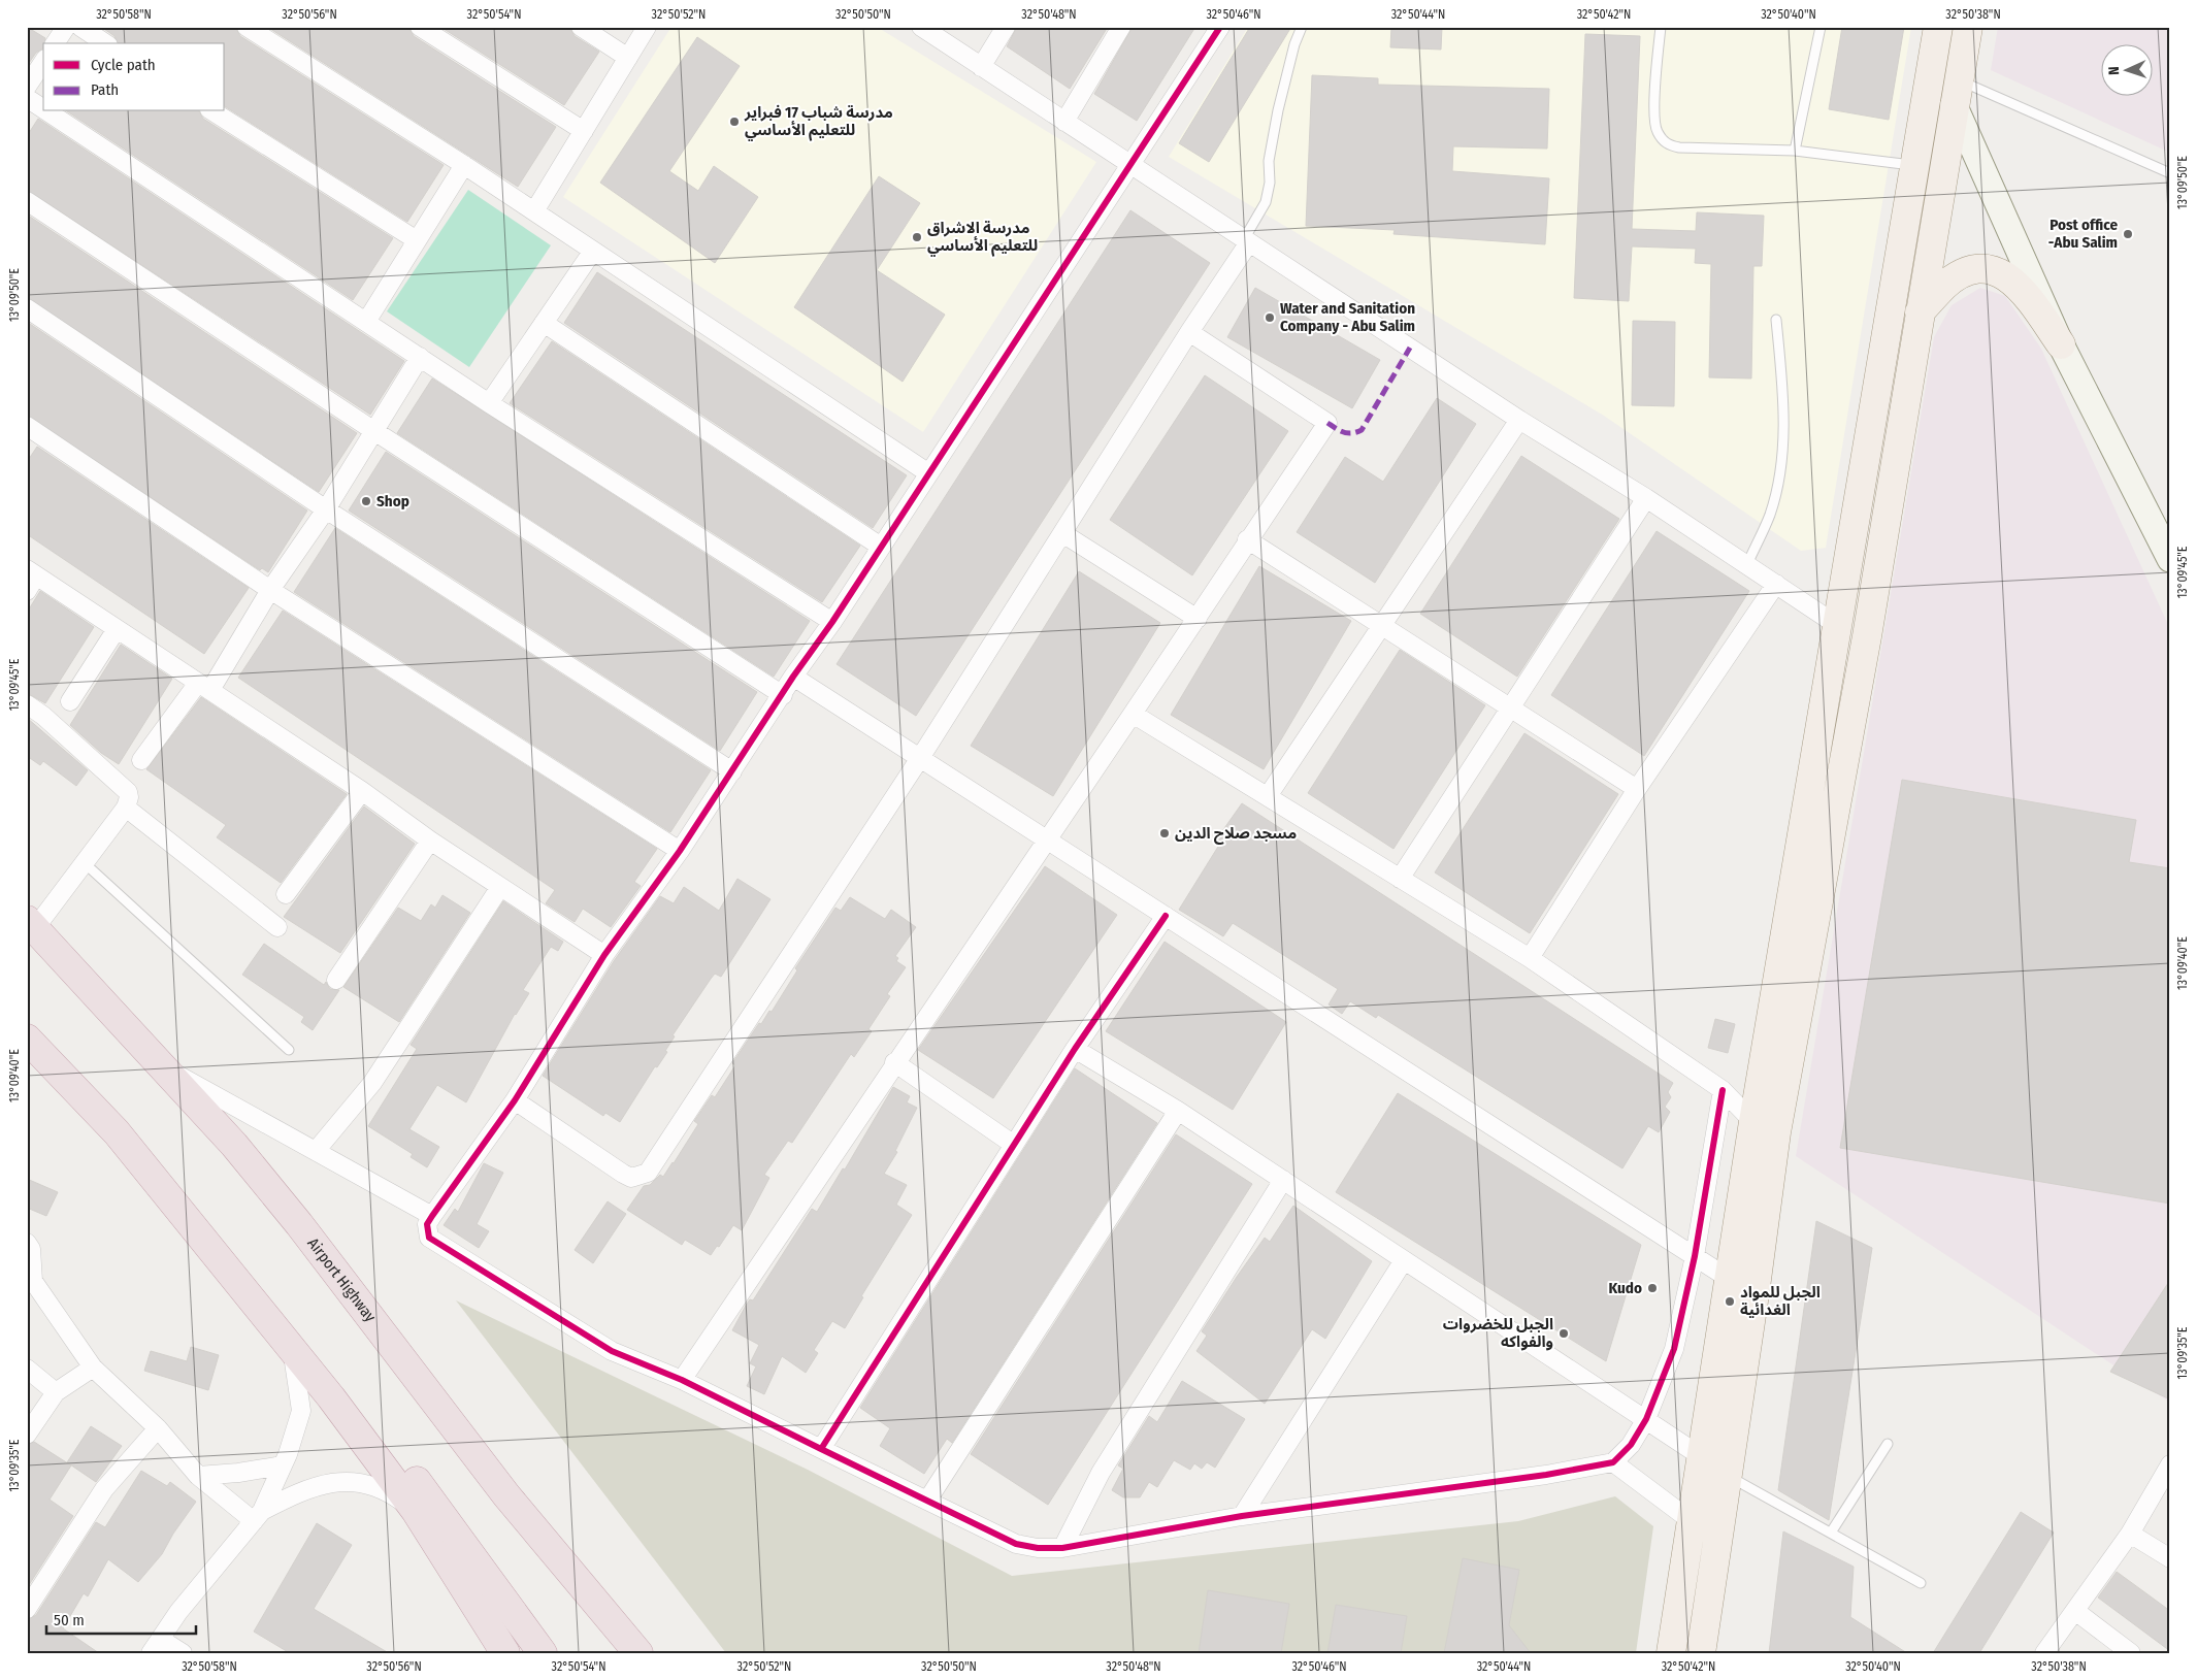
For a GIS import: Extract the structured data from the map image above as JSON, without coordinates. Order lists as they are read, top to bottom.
{
  "streets": {
    "highway": ["Airport Highway"]
  },
  "places": [
    "مدرسة شباب 17 فبراير للتعليم الأساسي",
    "Post office -Abu Salim",
    "مدرسة الاشراق للتعليم الأساسي",
    "Water and Sanitation Company - Abu Salim",
    "Shop",
    "مسجد صلاح الدين",
    "Kudo",
    "الجبل للمواد الغدائية",
    "الجبل للخضروات والفواكه"
  ],
  "legend": ["Cycle path", "Path"],
  "scale_bar": "50 m",
  "north": "left",
  "coordinates": [
    "32°50'58\"N",
    "32°50'56\"N",
    "32°50'54\"N",
    "32°50'52\"N",
    "32°50'50\"N",
    "32°50'48\"N",
    "32°50'46\"N",
    "32°50'44\"N",
    "32°50'42\"N",
    "32°50'40\"N",
    "32°50'38\"N",
    "13°09'50\"E",
    "13°09'45\"E",
    "13°09'40\"E",
    "13°09'35\"E"
  ]
}
